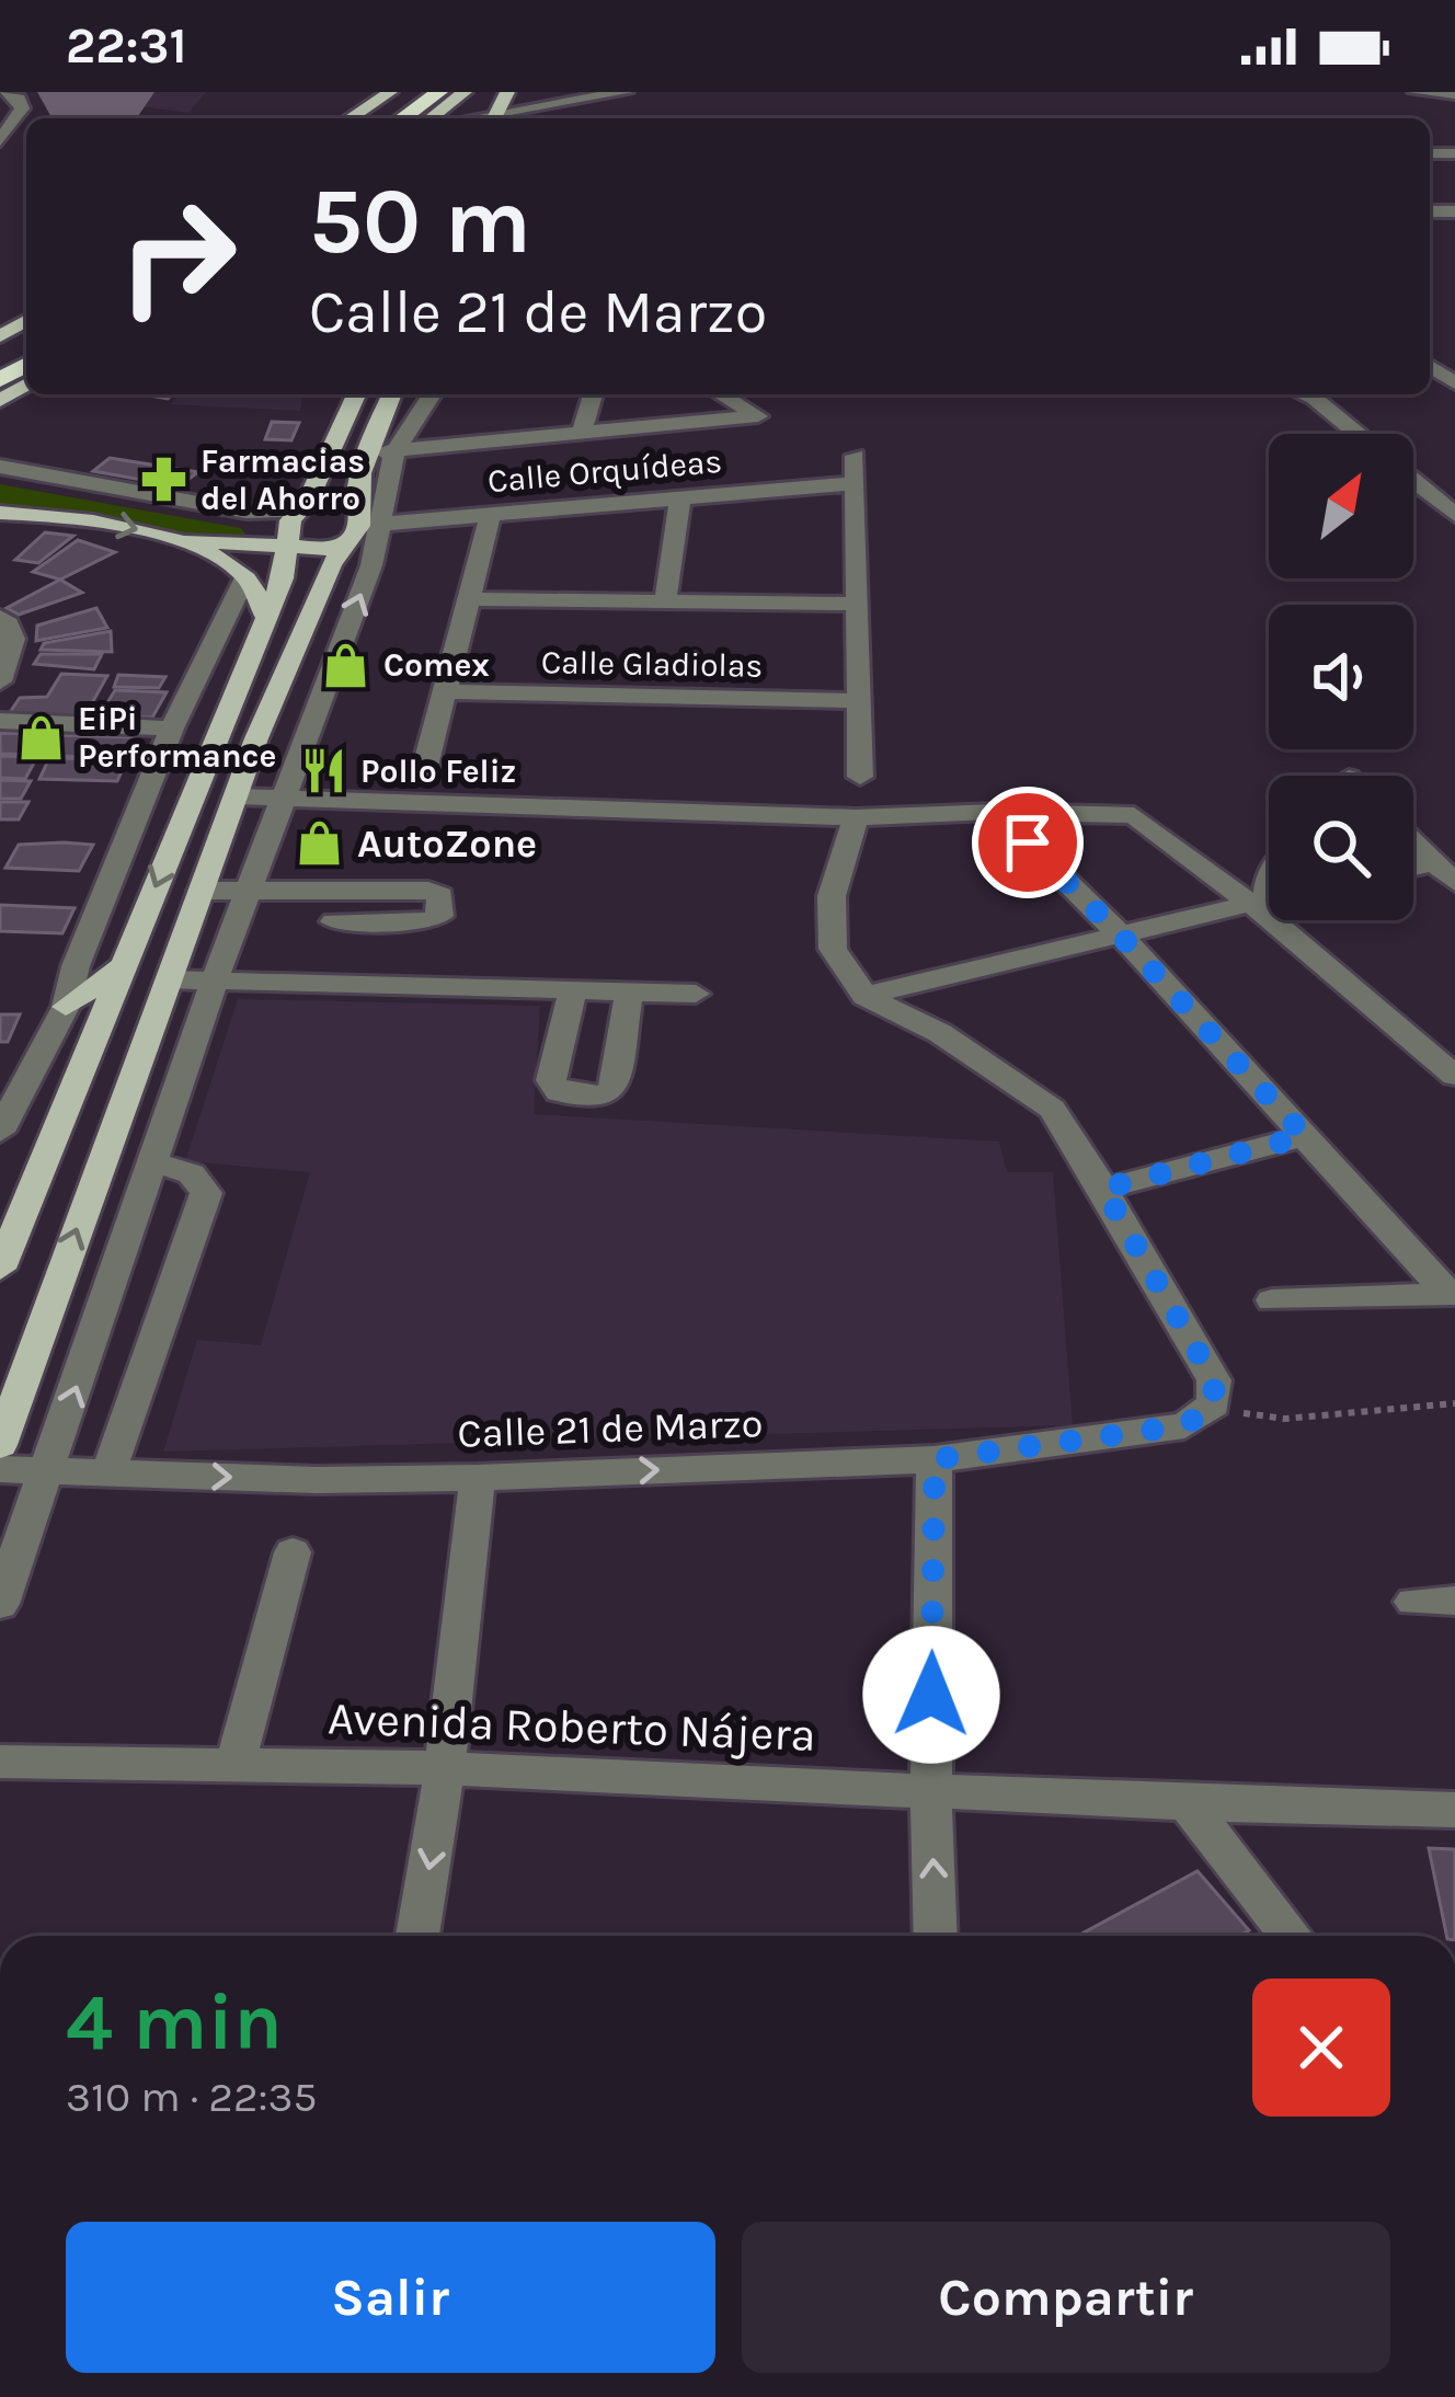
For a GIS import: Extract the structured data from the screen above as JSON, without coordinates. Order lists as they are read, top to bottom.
{
  "streets": {
    "street": [
      "Calle Orquídeas",
      "Calle Gladiolas",
      "Calle 21 de Marzo",
      "Avenida Roberto Nájera"
    ]
  },
  "one_way": ["Calle 21 de Marzo"],
  "places": {
    "pharmacy": ["Farmacias del Ahorro"],
    "shop": ["Comex", "EiPi Performance", "AutoZone"],
    "restaurant": ["Pollo Feliz"]
  },
  "north": "top right",
  "page": {
    "status": "22:31",
    "turn": ["50 m", "Calle 21 de Marzo"],
    "heading": ["4 min", "310 m · 22:35"],
    "buttons": ["Salir", "Compartir"]
  }
}
